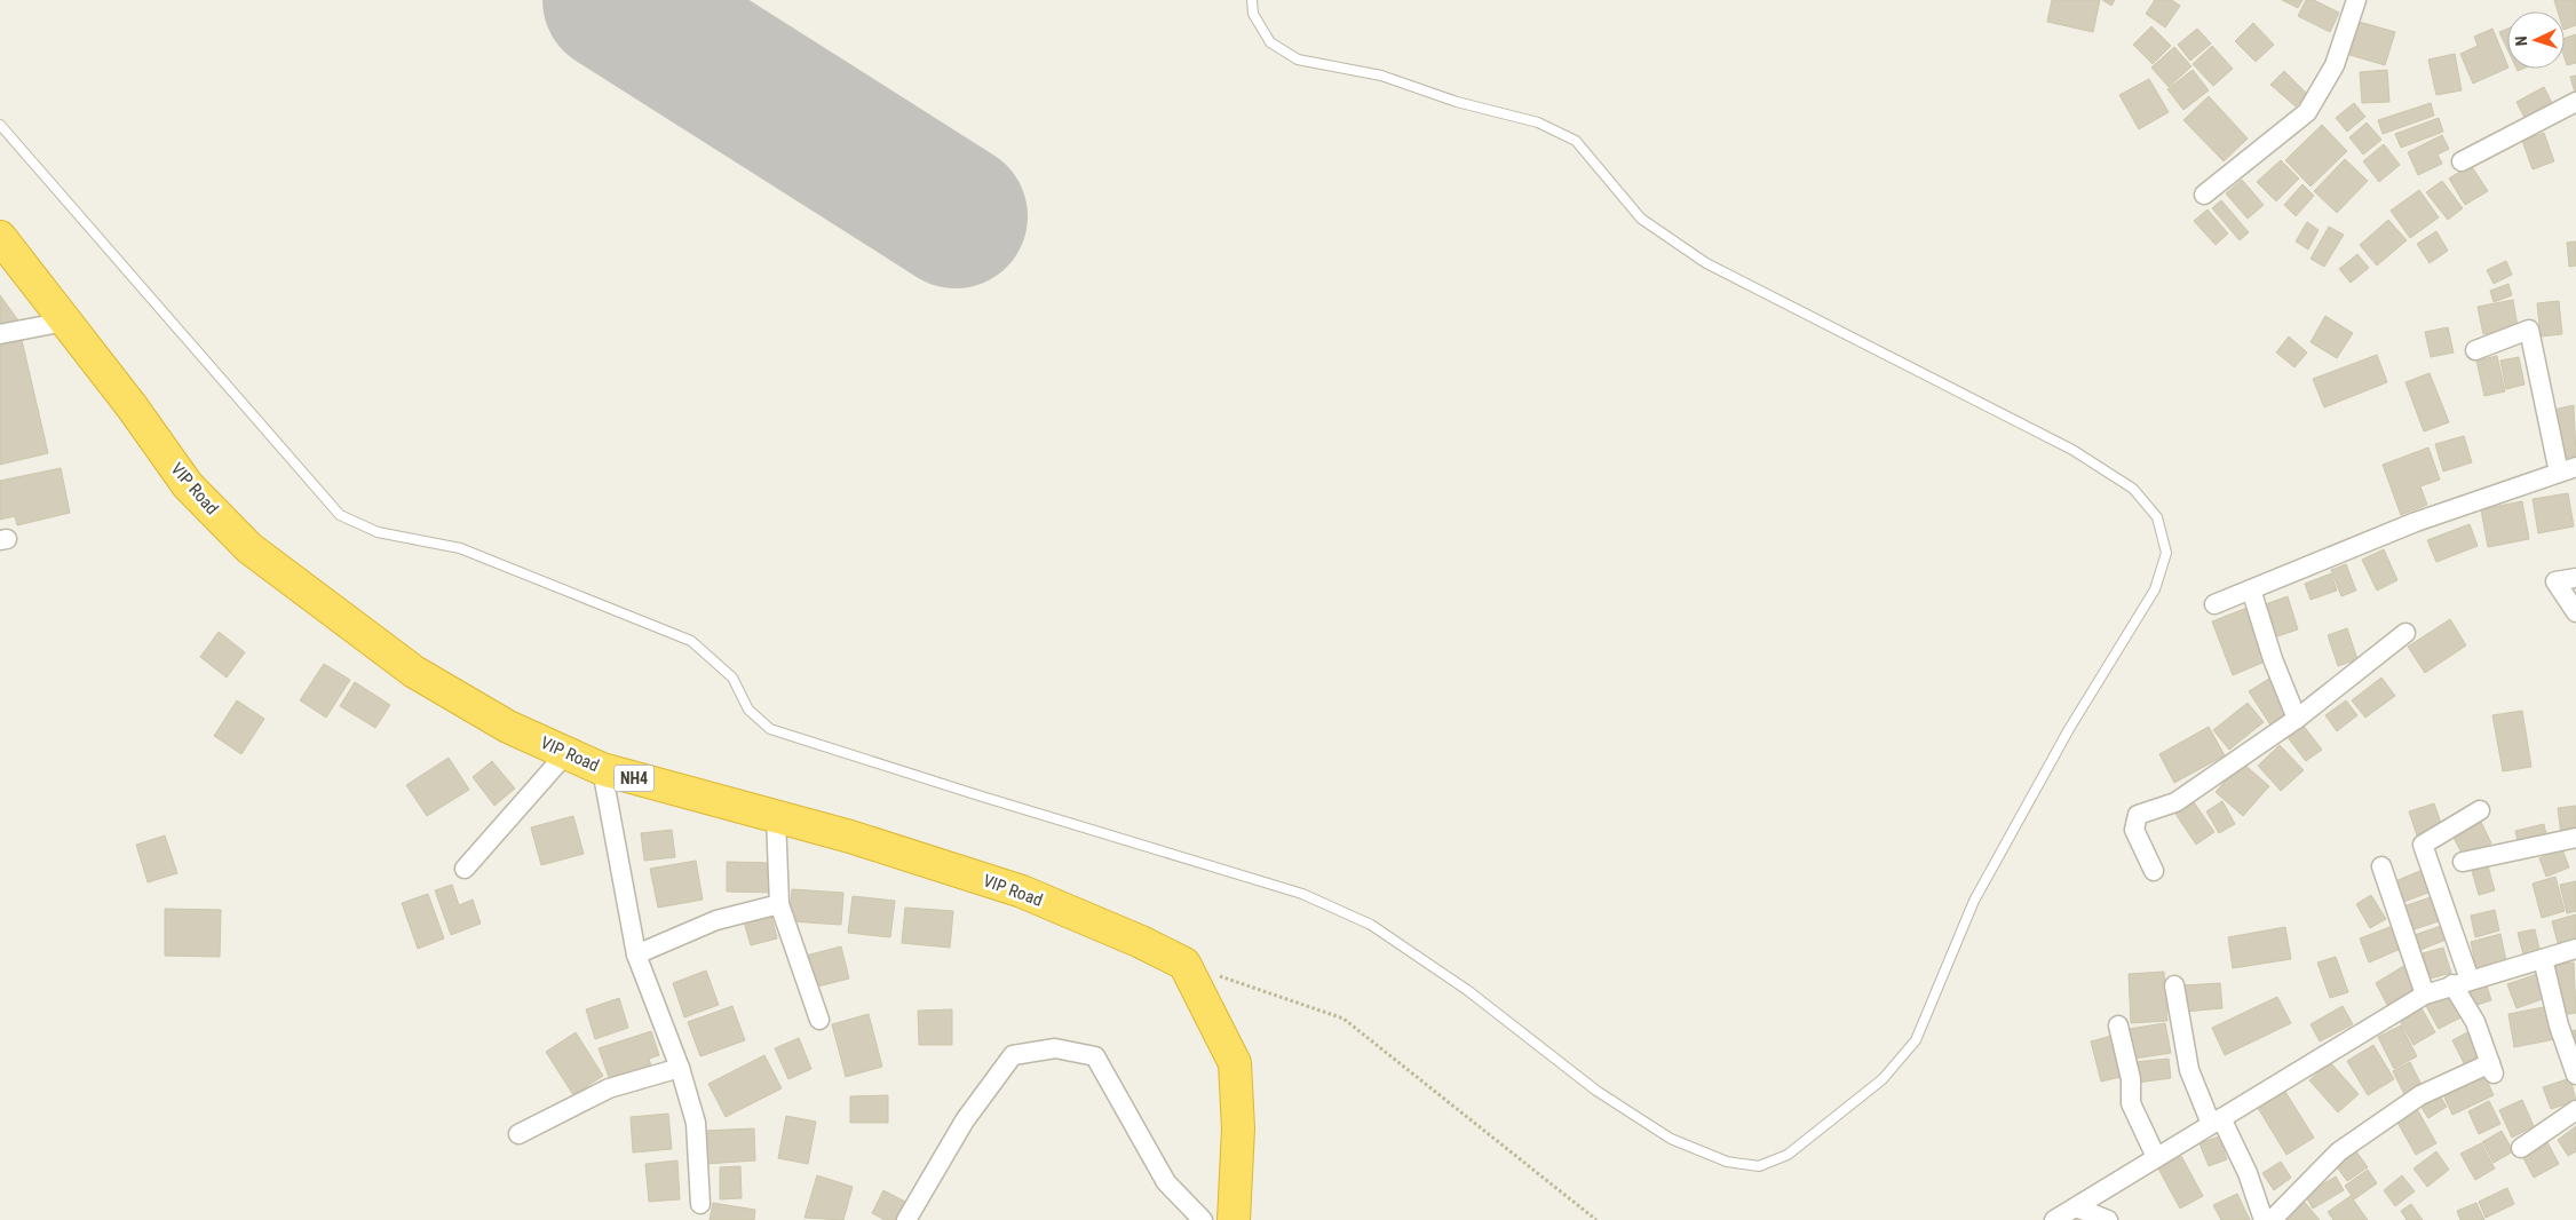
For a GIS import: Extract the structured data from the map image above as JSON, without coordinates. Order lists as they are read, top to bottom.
{
  "streets": {
    "highway": ["VIP Road", "NH4"]
  },
  "north": "left"
}
